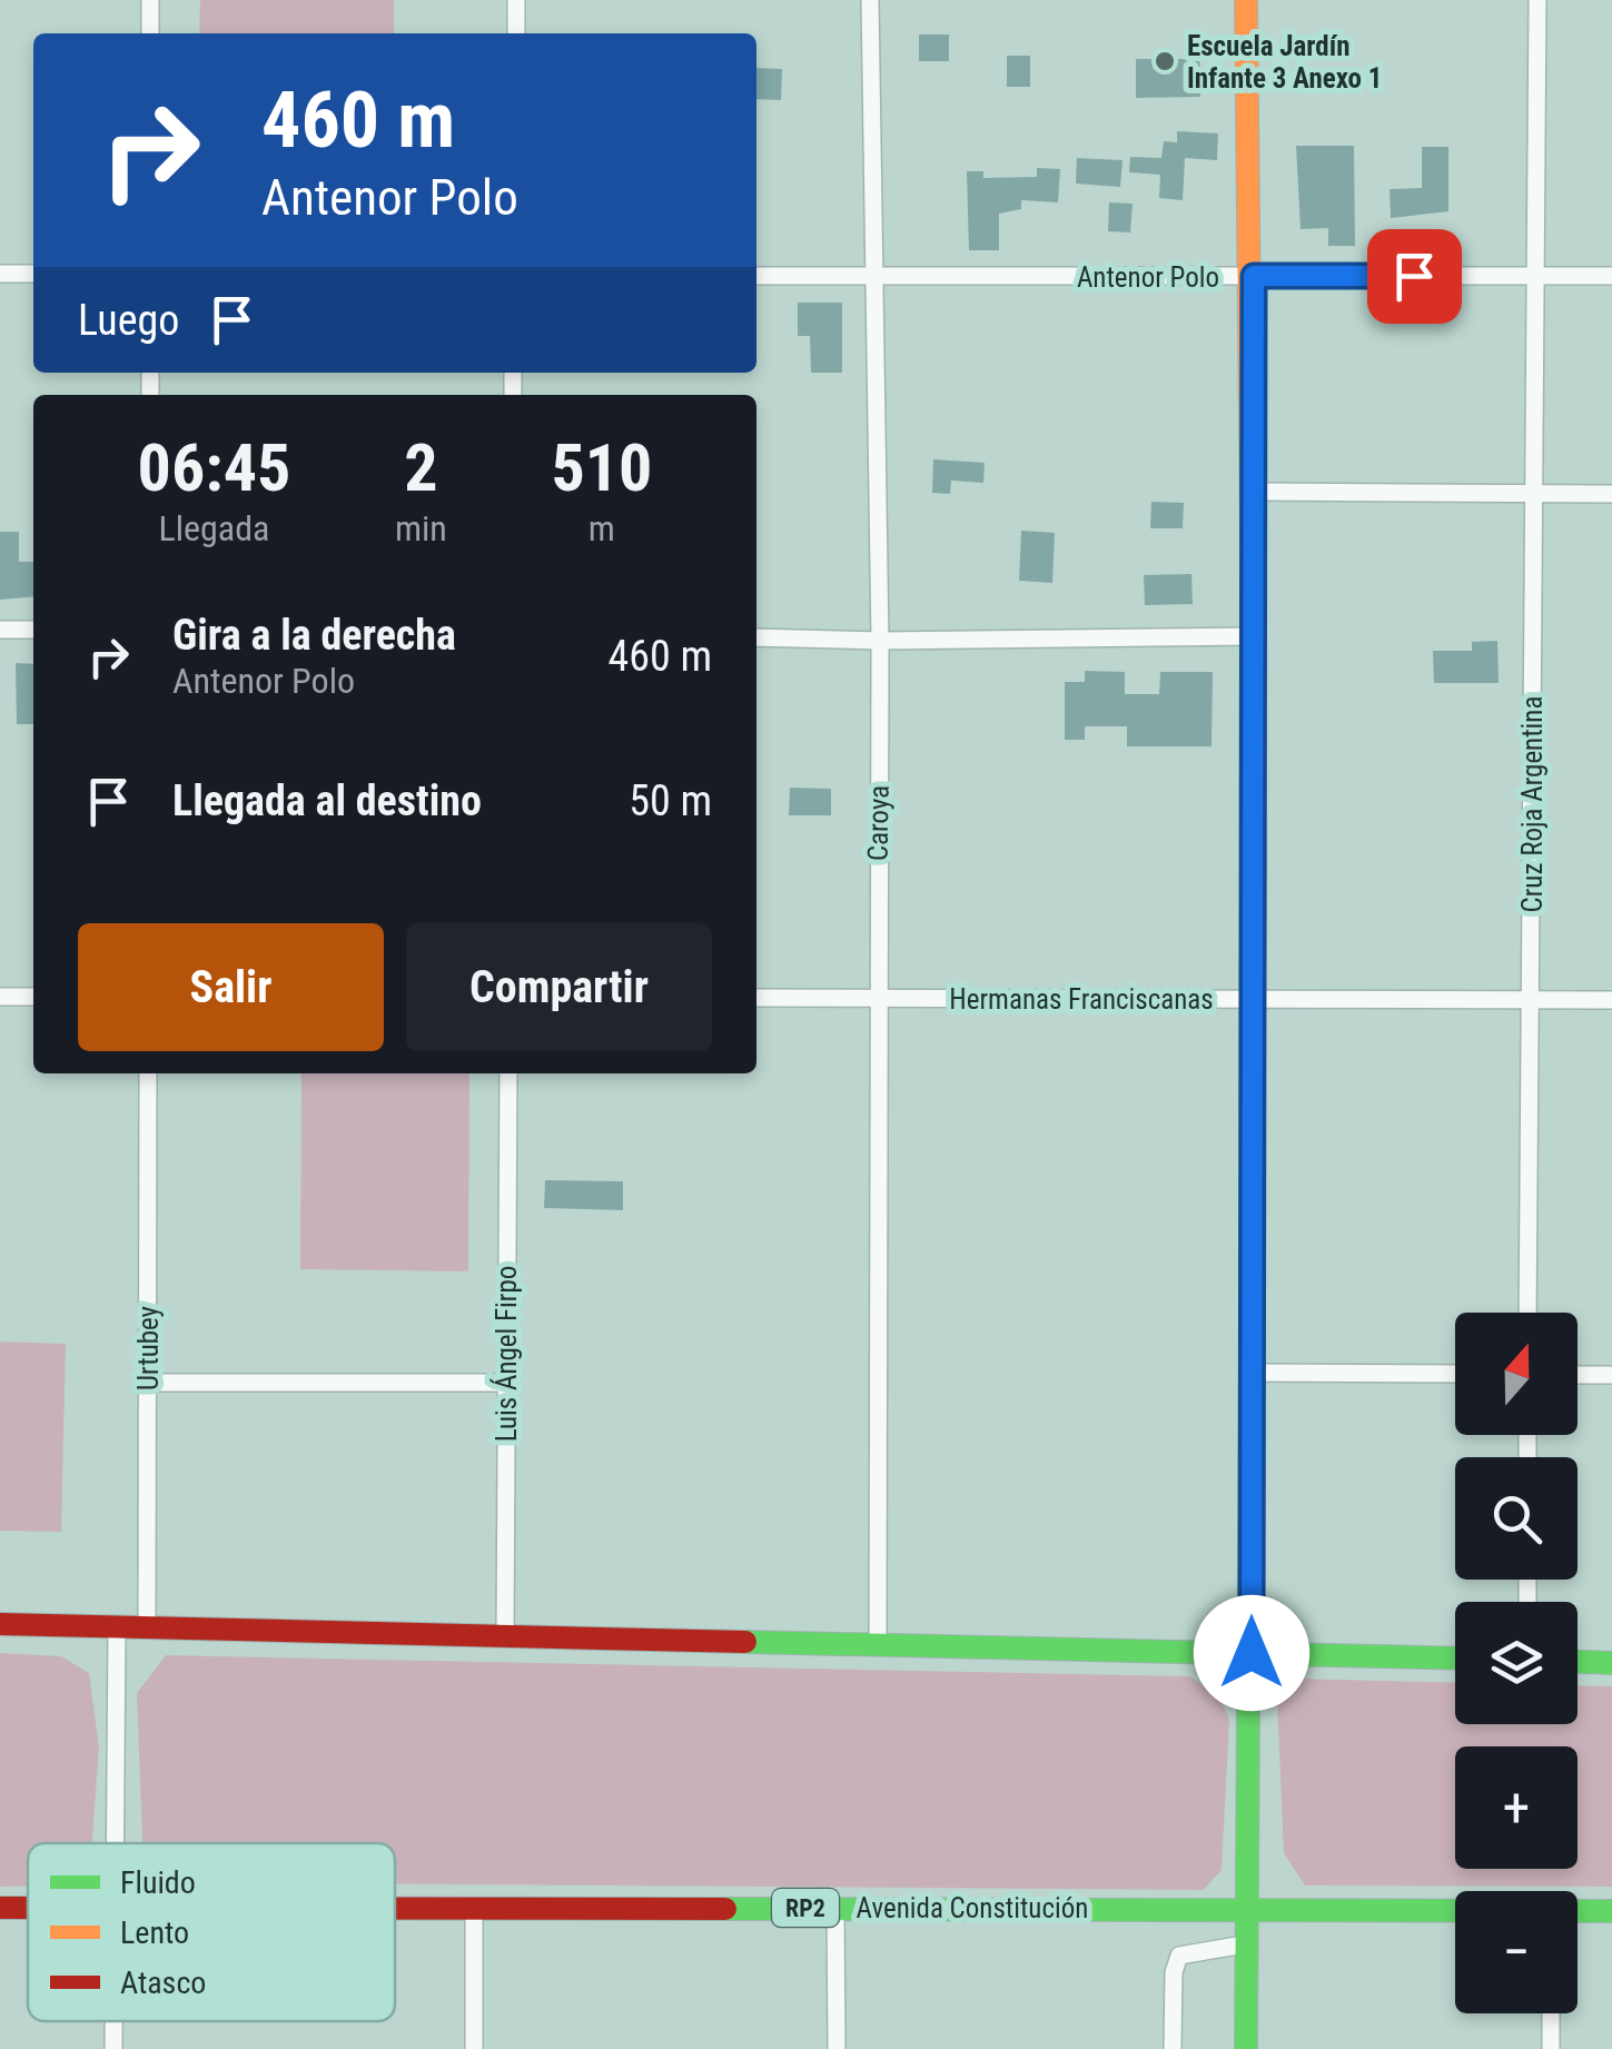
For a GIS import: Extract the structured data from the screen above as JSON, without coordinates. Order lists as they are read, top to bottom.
{
  "streets": {
    "main road": ["RP2", "Avenida Constitución"],
    "street": [
      "Antenor Polo",
      "Cruz Roja Argentina",
      "Caroya",
      "Hermanas Franciscanas",
      "Urtubey",
      "Luis Ángel Firpo"
    ]
  },
  "crossings": [
    ["Antenor Polo", "Cruz Roja Argentina"],
    ["Antenor Polo", "Caroya"],
    ["Cruz Roja Argentina", "Hermanas Franciscanas"],
    ["Caroya", "Hermanas Franciscanas"]
  ],
  "places": ["Escuela Jardín Infante 3 Anexo 1"],
  "legend": ["Fluido", "Lento", "Atasco"],
  "north": "top",
  "page": {
    "turn": ["460 m", "Antenor Polo"],
    "then": "Luego",
    "eta": [
      "06:45",
      "Llegada",
      "2",
      "min",
      "510",
      "m"
    ],
    "list": [
      {
        "name": "Gira a la derecha",
        "note": "Antenor Polo",
        "value": "460 m"
      },
      {
        "name": "Llegada al destino",
        "value": "50 m"
      }
    ],
    "buttons": ["Salir", "Compartir"],
    "map_buttons": ["+", "−"]
  }
}
